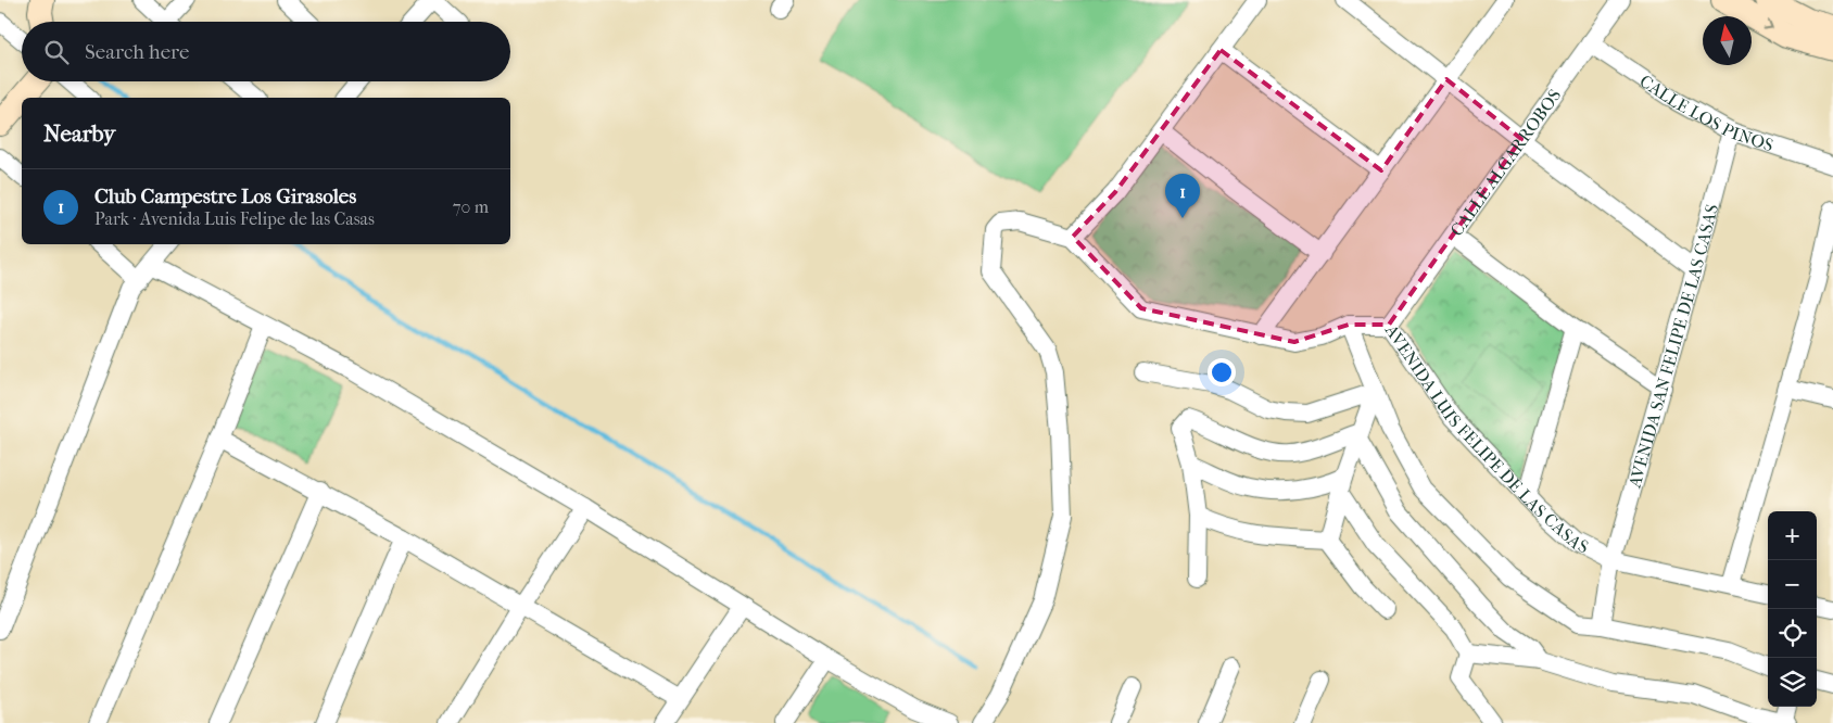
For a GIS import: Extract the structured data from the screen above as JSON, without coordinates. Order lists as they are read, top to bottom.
{
  "streets": {
    "street": [
      "CALLE LOS PINOS",
      "CALLE ALGARROBOS",
      "AVENIDA SAN FELIPE DE LAS CASAS",
      "AVENIDA LUIS FELIPE DE LAS CASAS"
    ]
  },
  "crossings": [
    ["CALLE LOS PINOS", "CALLE ALGARROBOS"],
    ["CALLE LOS PINOS", "AVENIDA SAN FELIPE DE LAS CASAS"],
    ["CALLE ALGARROBOS", "AVENIDA LUIS FELIPE DE LAS CASAS"],
    ["AVENIDA SAN FELIPE DE LAS CASAS", "AVENIDA LUIS FELIPE DE LAS CASAS"]
  ],
  "north": "top",
  "page": {
    "search": "Search here",
    "heading": "Nearby",
    "list": [
      {
        "mark": "1",
        "name": "Club Campestre Los Girasoles",
        "note": "Park · Avenida Luis Felipe de las Casas",
        "value": "70 m"
      }
    ],
    "pins": "1",
    "map_buttons": ["+", "−"]
  }
}
